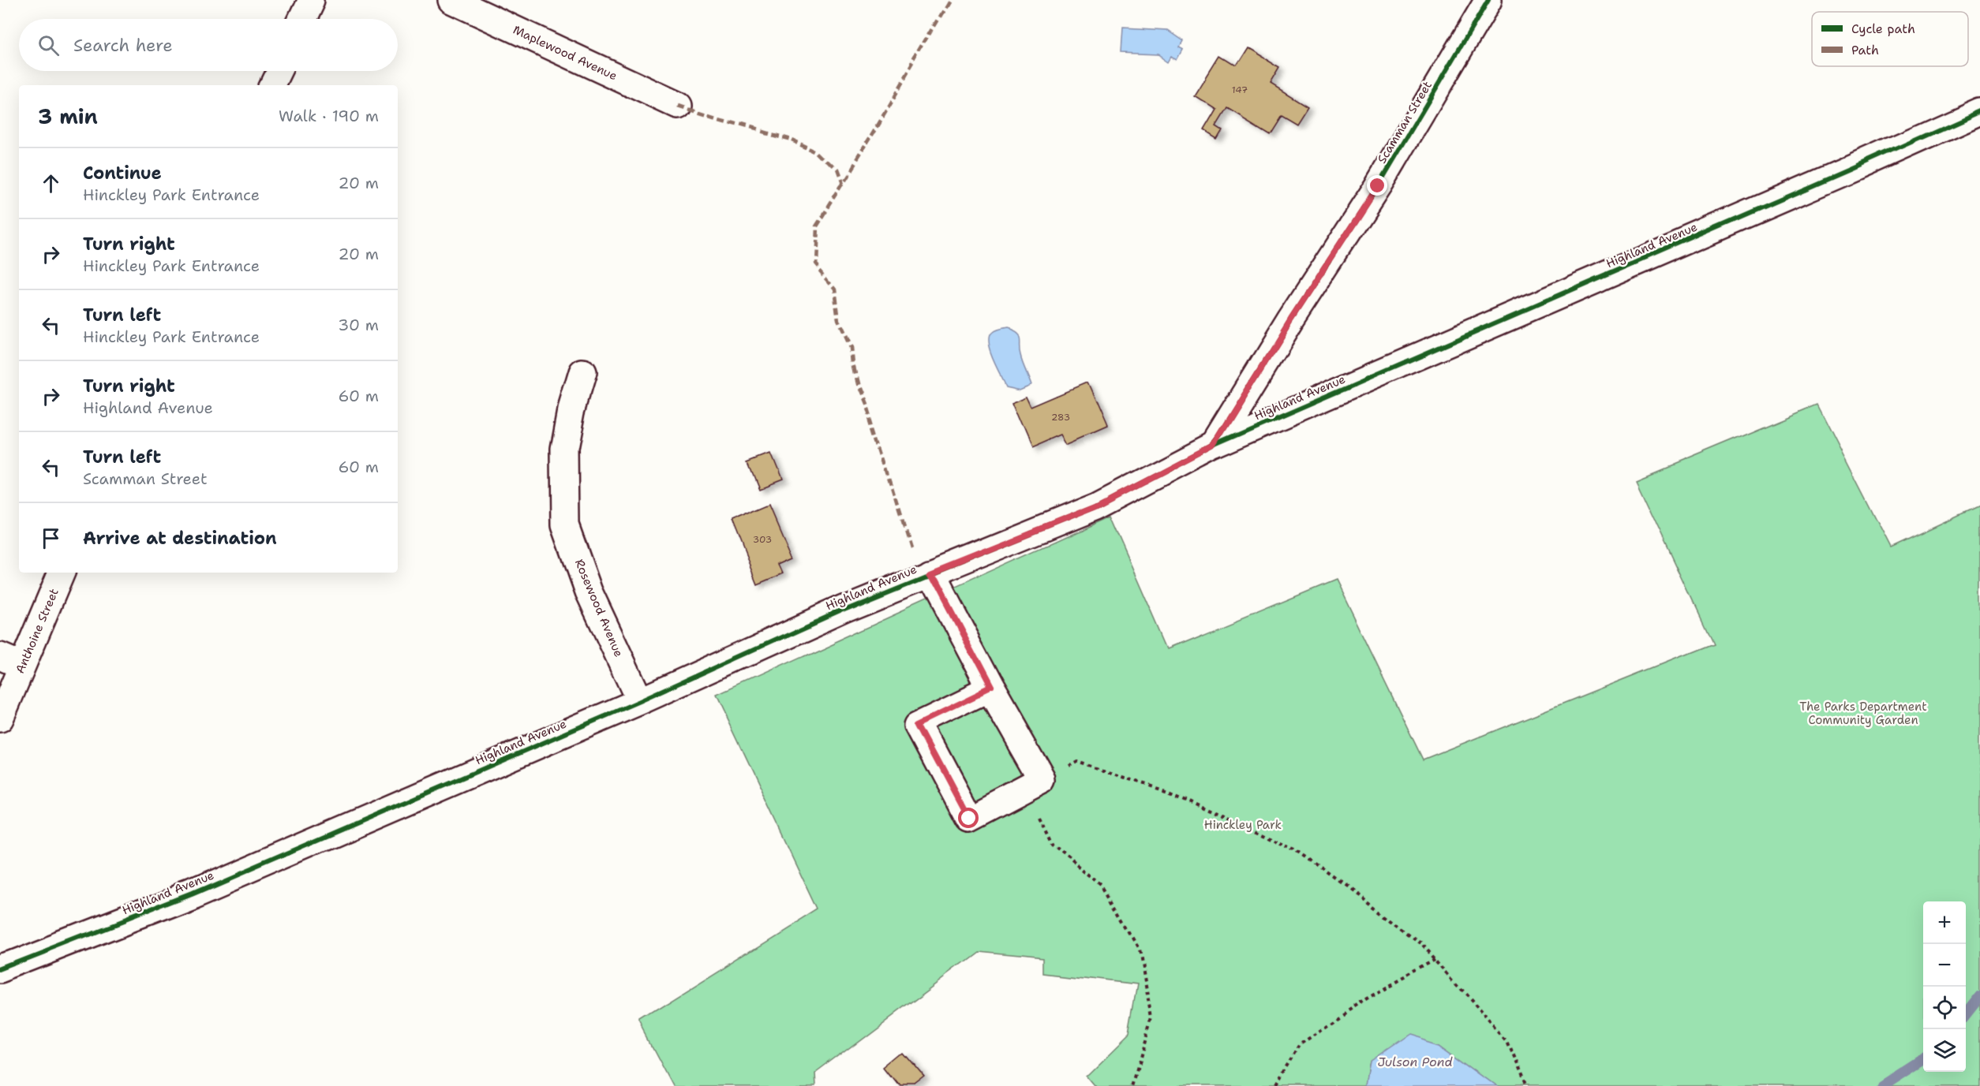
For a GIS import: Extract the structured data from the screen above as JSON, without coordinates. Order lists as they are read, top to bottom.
{
  "streets": {
    "street": [
      "Maplewood Avenue",
      "Scamman Street",
      "Highland Avenue",
      "Rosewood Avenue",
      "Anthoine Street"
    ]
  },
  "crossings": [
    ["Scamman Street", "Highland Avenue"],
    ["Highland Avenue", "Rosewood Avenue"]
  ],
  "water": ["Julson Pond"],
  "parks": ["The Parks Department Community Garden", "Hinckley Park"],
  "house_numbers": ["147", "283", "303"],
  "legend": ["Cycle path", "Path"],
  "page": {
    "search": "Search here",
    "heading": ["3 min", "Walk · 190 m"],
    "list": [
      ["Continue", "Hinckley Park Entrance", "20 m"],
      ["Turn right", "Hinckley Park Entrance", "20 m"],
      ["Turn left", "Hinckley Park Entrance", "30 m"],
      ["Turn right", "Highland Avenue", "60 m"],
      ["Turn left", "Scamman Street", "60 m"],
      "Arrive at destination"
    ],
    "map_buttons": ["+", "−"]
  }
}
